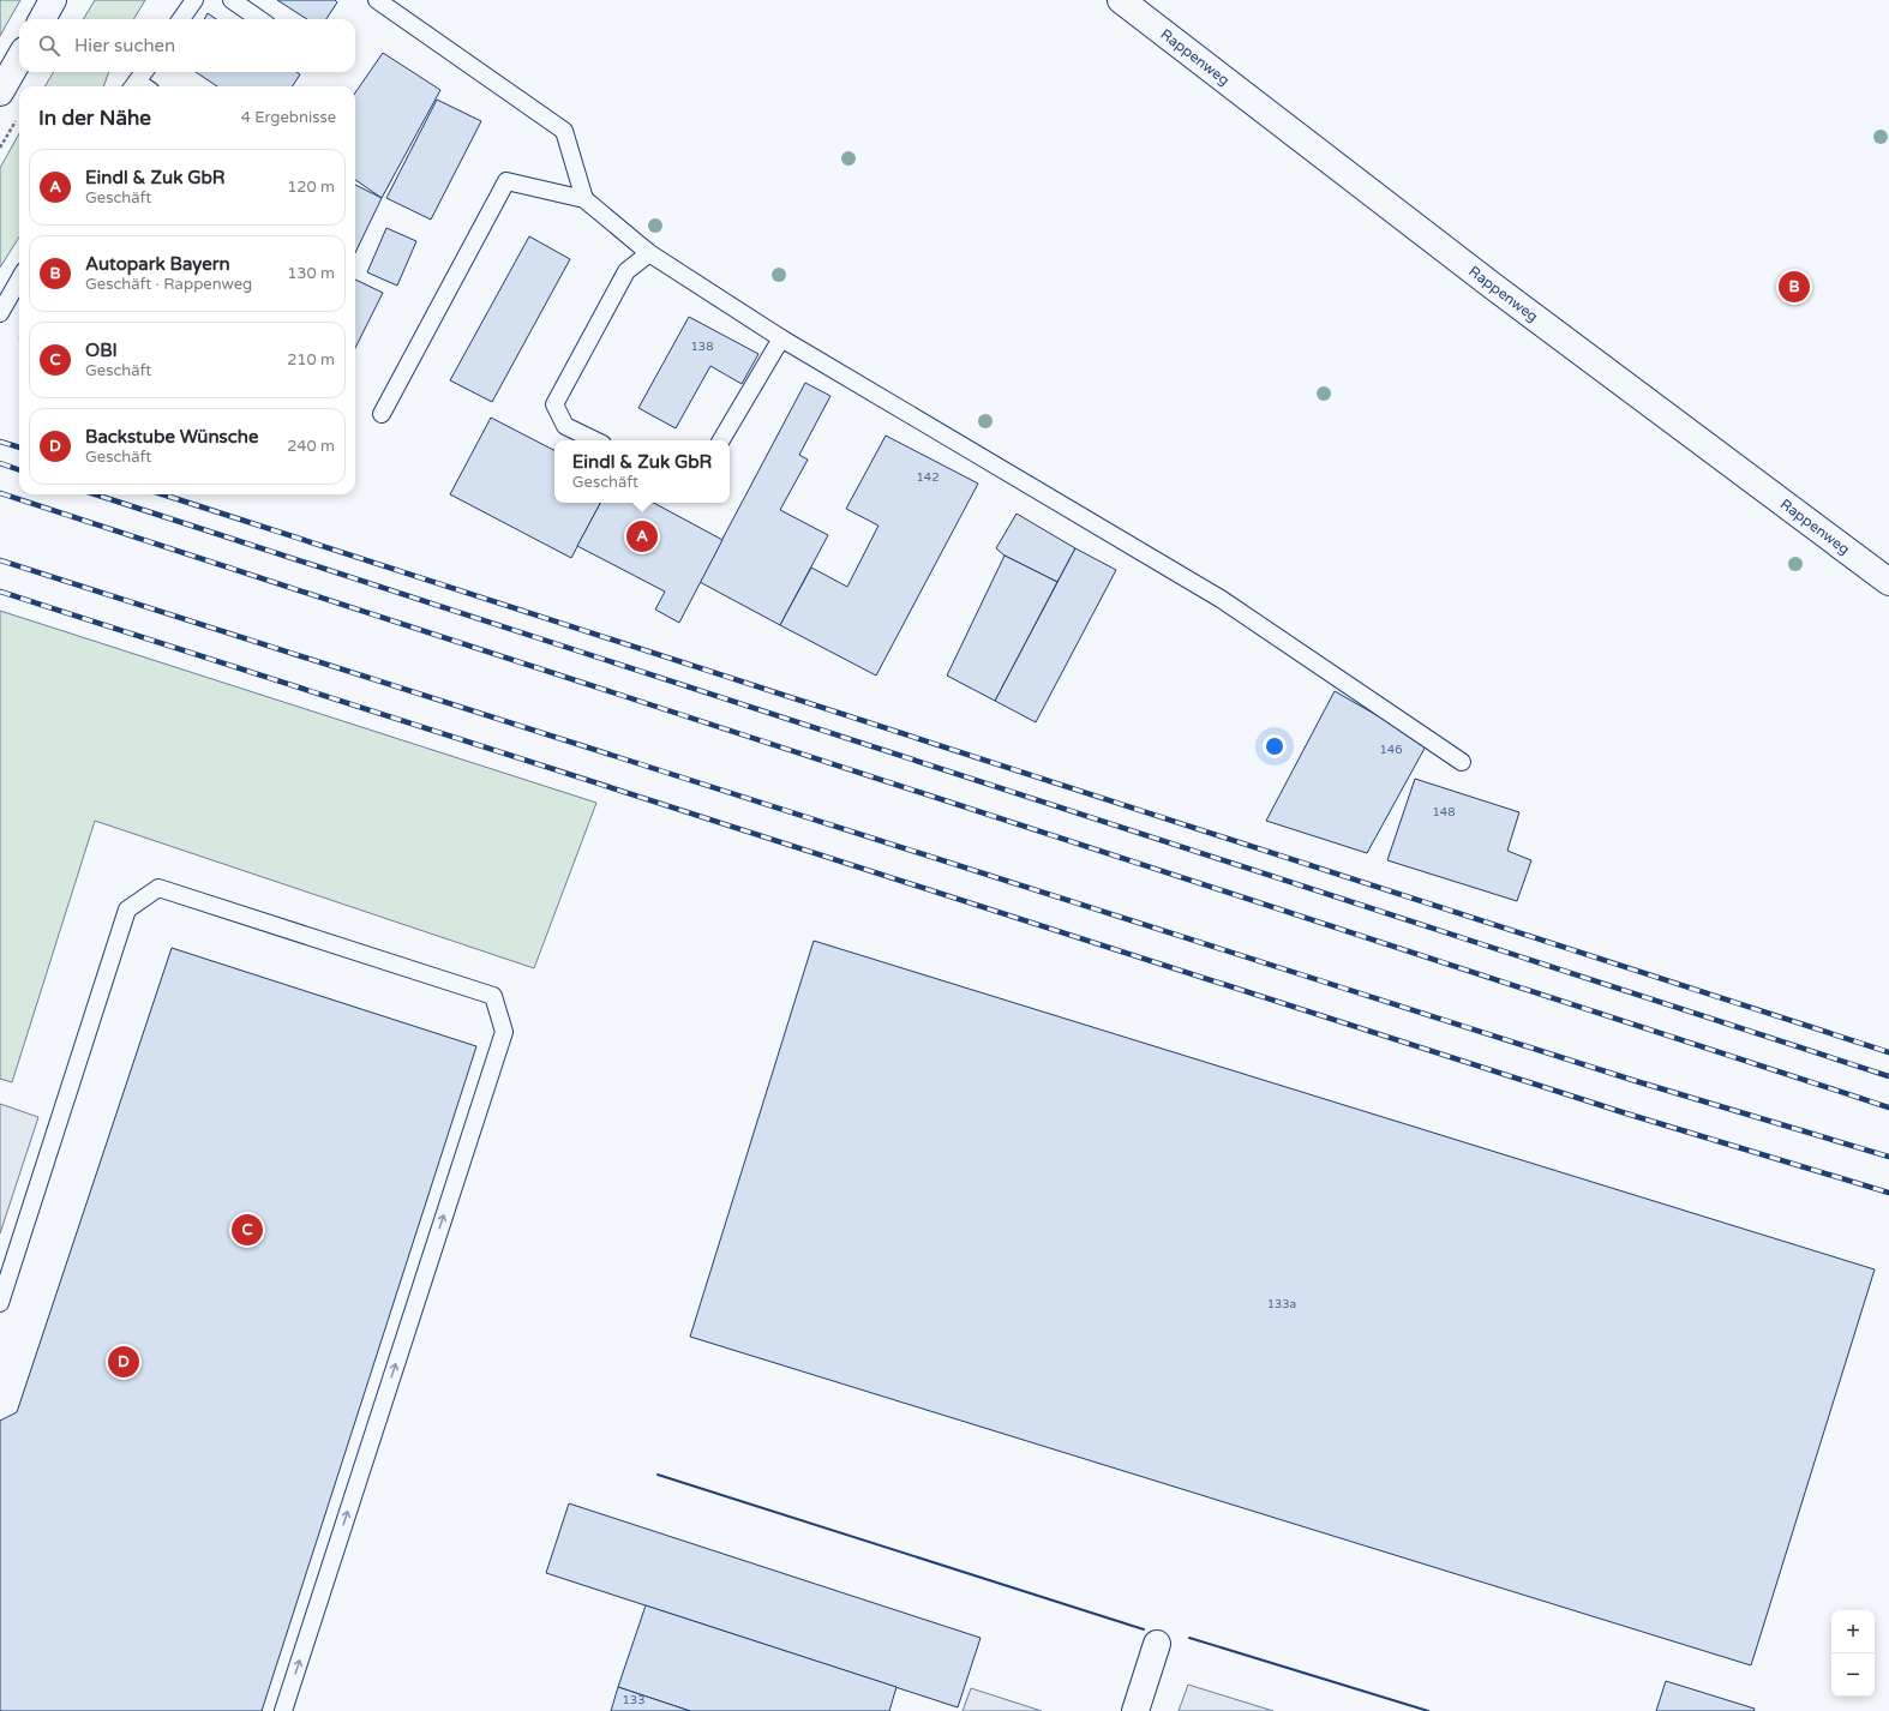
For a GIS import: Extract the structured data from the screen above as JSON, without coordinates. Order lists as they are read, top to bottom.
{
  "streets": {
    "street": ["Rappenweg"]
  },
  "house_numbers": [
    "138",
    "142",
    "146",
    "148",
    "133a",
    "133"
  ],
  "page": {
    "search": "Hier suchen",
    "heading": ["In der Nähe", "4 Ergebnisse"],
    "list": [
      {
        "mark": "A",
        "name": "Eindl & Zuk GbR",
        "note": "Geschäft",
        "value": "120 m"
      },
      {
        "mark": "B",
        "name": "Autopark Bayern",
        "note": "Geschäft · Rappenweg",
        "value": "130 m"
      },
      {
        "mark": "C",
        "name": "OBI",
        "note": "Geschäft",
        "value": "210 m"
      },
      {
        "mark": "D",
        "name": "Backstube Wünsche",
        "note": "Geschäft",
        "value": "240 m"
      }
    ],
    "pins": [
      "B",
      "A",
      "C",
      "D"
    ],
    "popup": ["Eindl & Zuk GbR", "Geschäft"],
    "map_buttons": ["+", "−"]
  }
}
